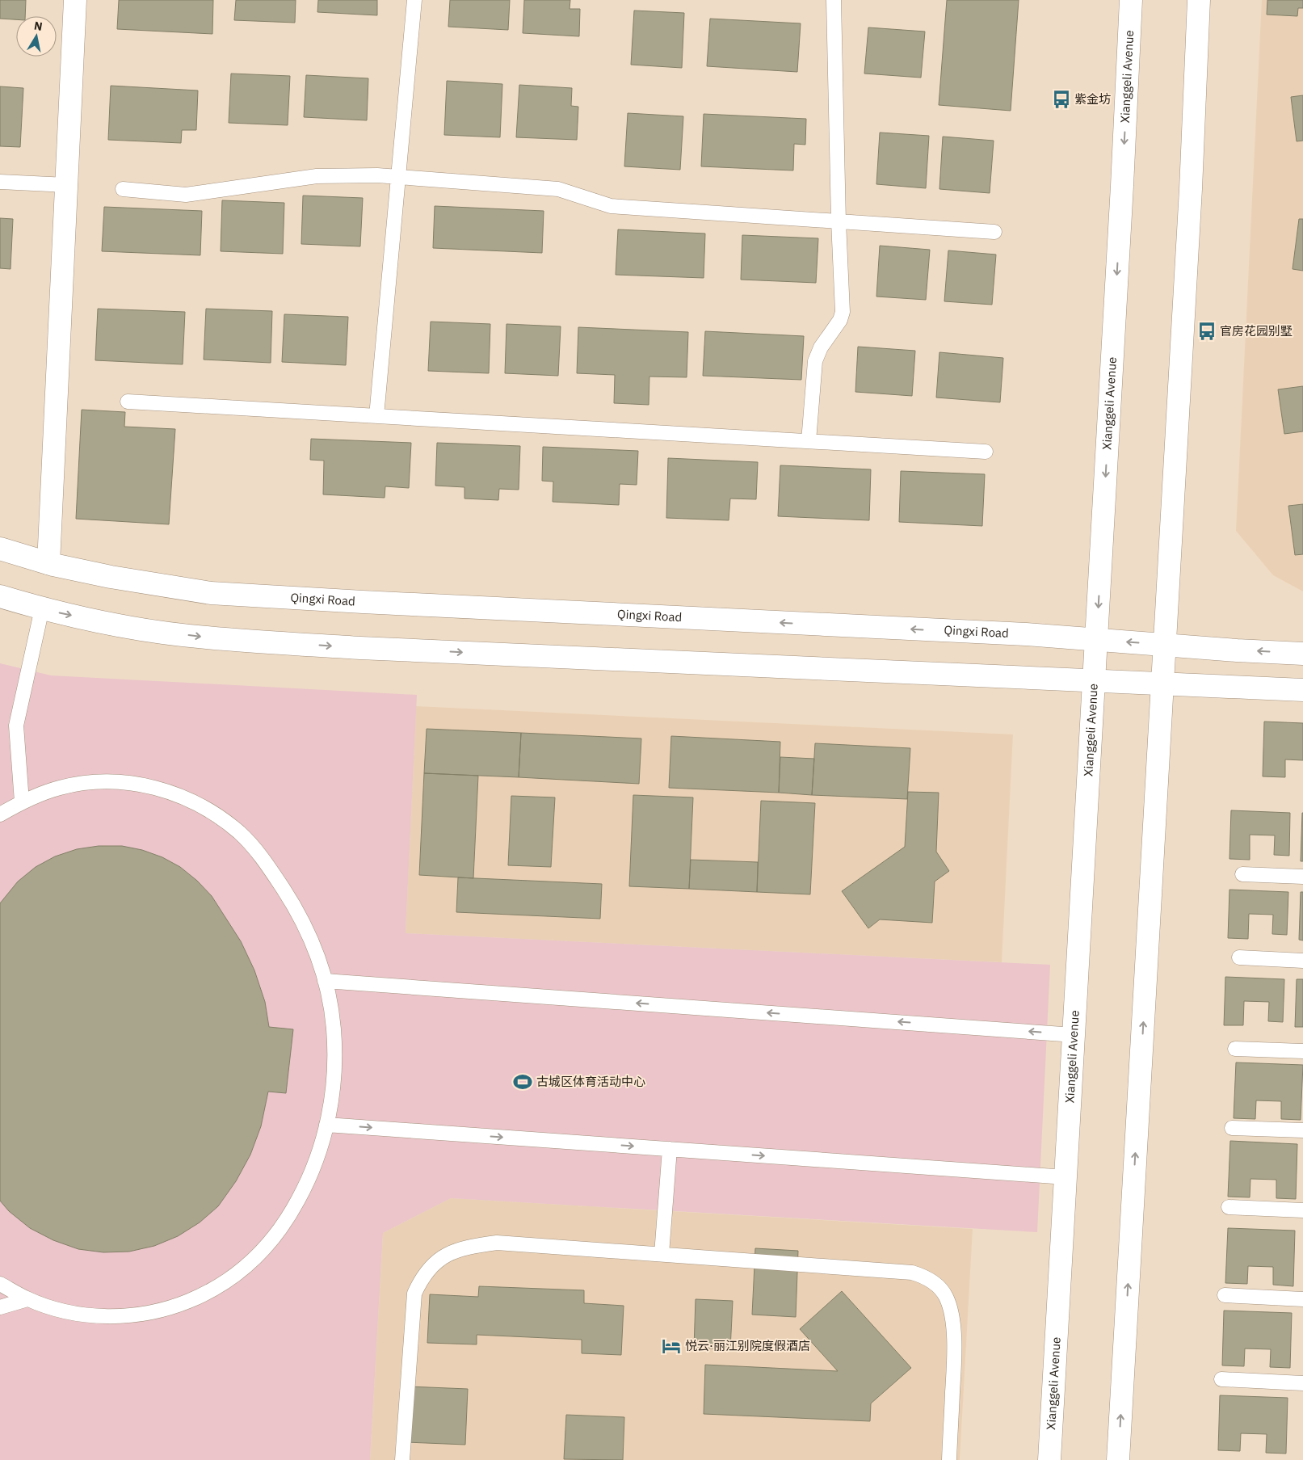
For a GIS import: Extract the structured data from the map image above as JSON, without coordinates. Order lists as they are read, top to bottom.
{
  "streets": {
    "street": ["Xianggeli Avenue", "Qingxi Road"]
  },
  "crossings": [
    ["Xianggeli Avenue", "Qingxi Road"]
  ],
  "places": {
    "bus stop": ["紫金坊", "官房花园别墅"],
    "sports": ["古城区体育活动中心"],
    "hotel": ["悦云·丽江别院度假酒店"]
  },
  "north": "top"
}
